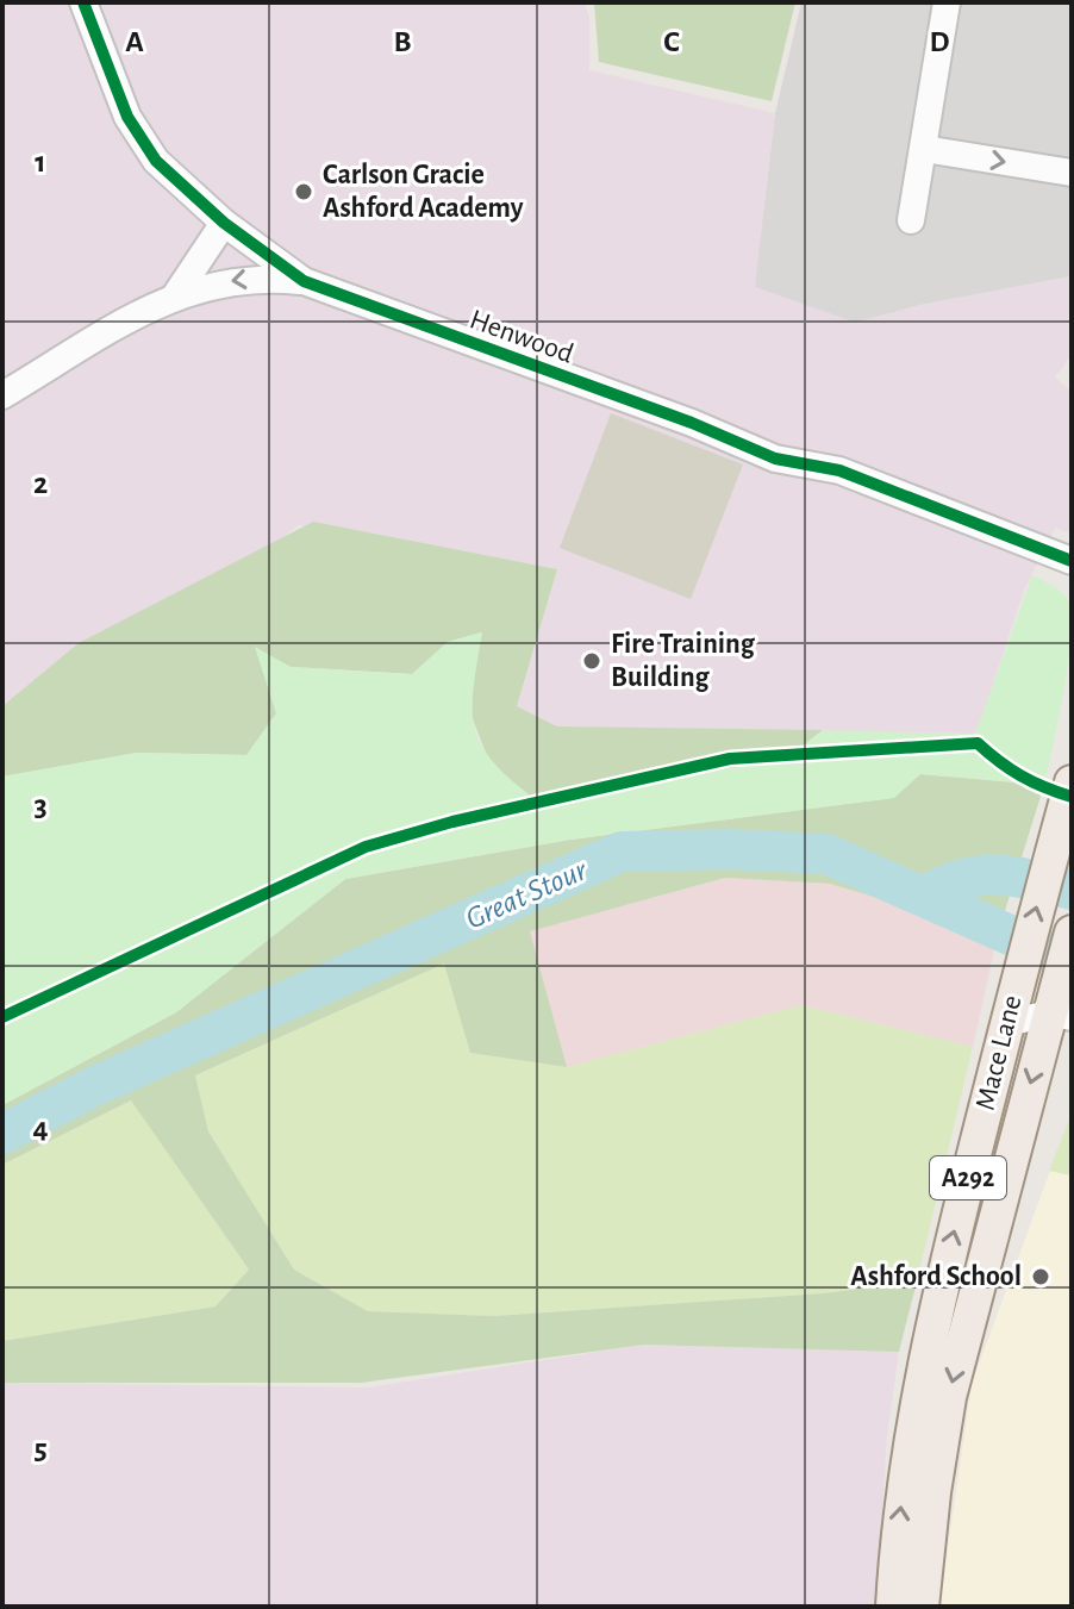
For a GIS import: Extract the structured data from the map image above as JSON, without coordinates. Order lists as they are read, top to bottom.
{
  "streets": {
    "main road": ["Mace Lane", "A292"],
    "street": ["Henwood"]
  },
  "water": ["Great Stour"],
  "places": ["Carlson Gracie Ashford Academy", "Fire Training Building", "Ashford School"],
  "grid": {
    "columns": [
      "A",
      "B",
      "C",
      "D"
    ],
    "rows": [
      "1",
      "2",
      "3",
      "4",
      "5"
    ]
  }
}
